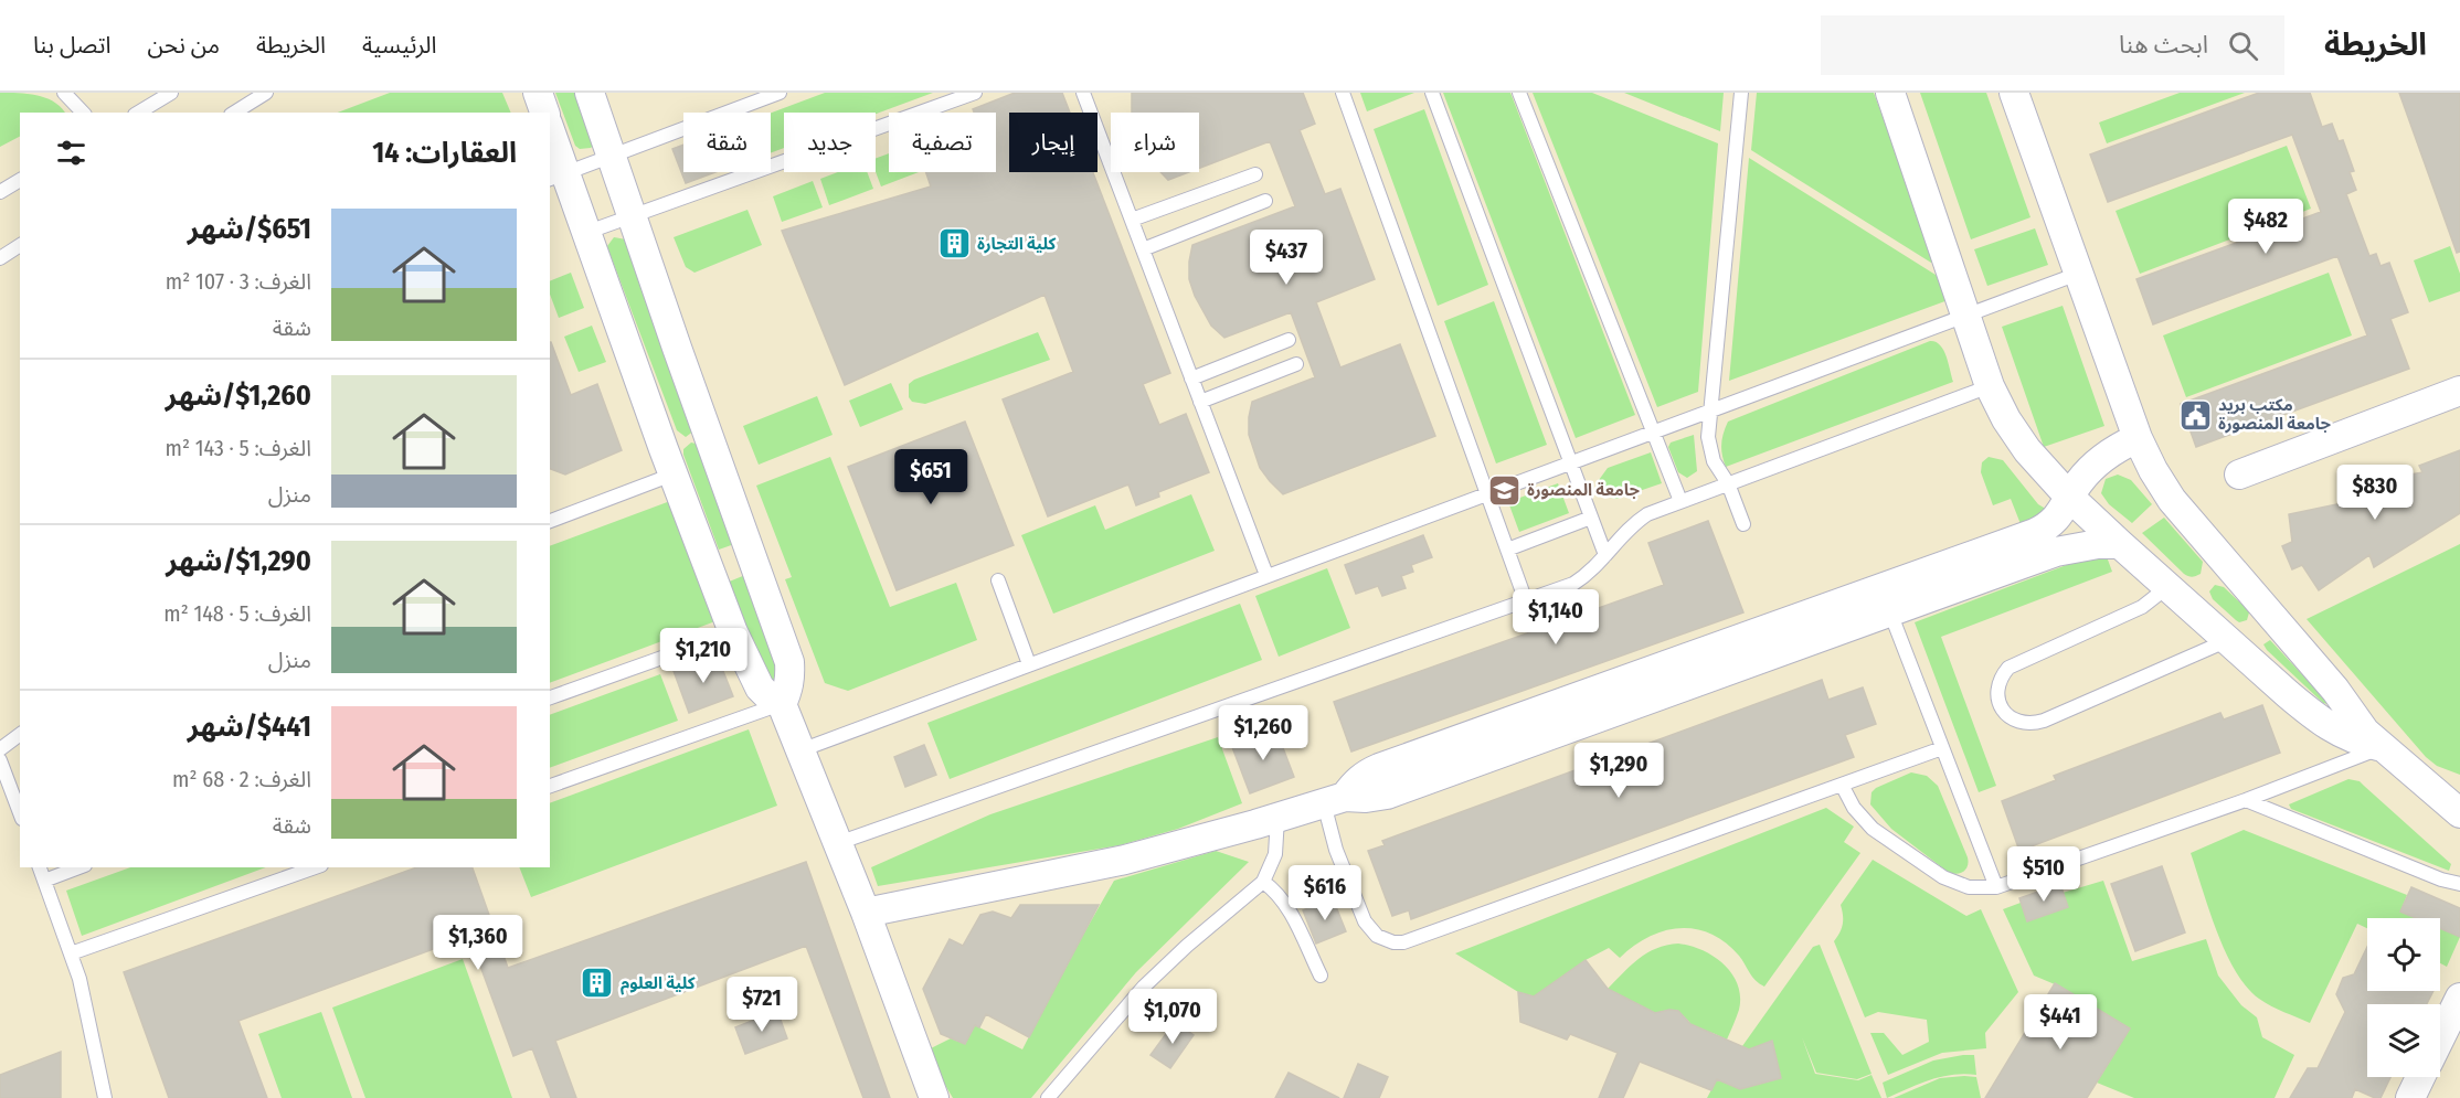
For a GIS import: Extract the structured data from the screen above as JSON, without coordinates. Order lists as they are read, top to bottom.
{
  "places": {
    "building": ["كلية التجارة", "كلية العلوم"],
    "public building": ["مكتب بريد جامعة المنصورة"],
    "school or university": ["جامعة المنصورة"]
  },
  "page": {
    "header": "الخريطة",
    "search": "ابحث هنا",
    "nav": [
      "الرئيسية",
      "الخريطة",
      "من نحن",
      "اتصل بنا"
    ],
    "chip": [
      "شراء",
      "إيجار",
      "تصفية",
      "جديد",
      "شقة"
    ],
    "heading": "العقارات: 14",
    "list": [
      {
        "name": "$651/شهر",
        "note": "الغرف: 3 · 107 m² · شقة"
      },
      {
        "name": "$1,260/شهر",
        "note": "الغرف: 5 · 143 m² · منزل"
      },
      {
        "name": "$1,290/شهر",
        "note": "الغرف: 5 · 148 m² · منزل"
      },
      {
        "name": "$441/شهر",
        "note": "الغرف: 2 · 68 m² · شقة"
      }
    ],
    "price": [
      "$482",
      "$437",
      "$651",
      "$830",
      "$1,140",
      "$1,210",
      "$1,260",
      "$1,290",
      "$510",
      "$616",
      "$1,360",
      "$721",
      "$1,070",
      "$441"
    ]
  }
}
